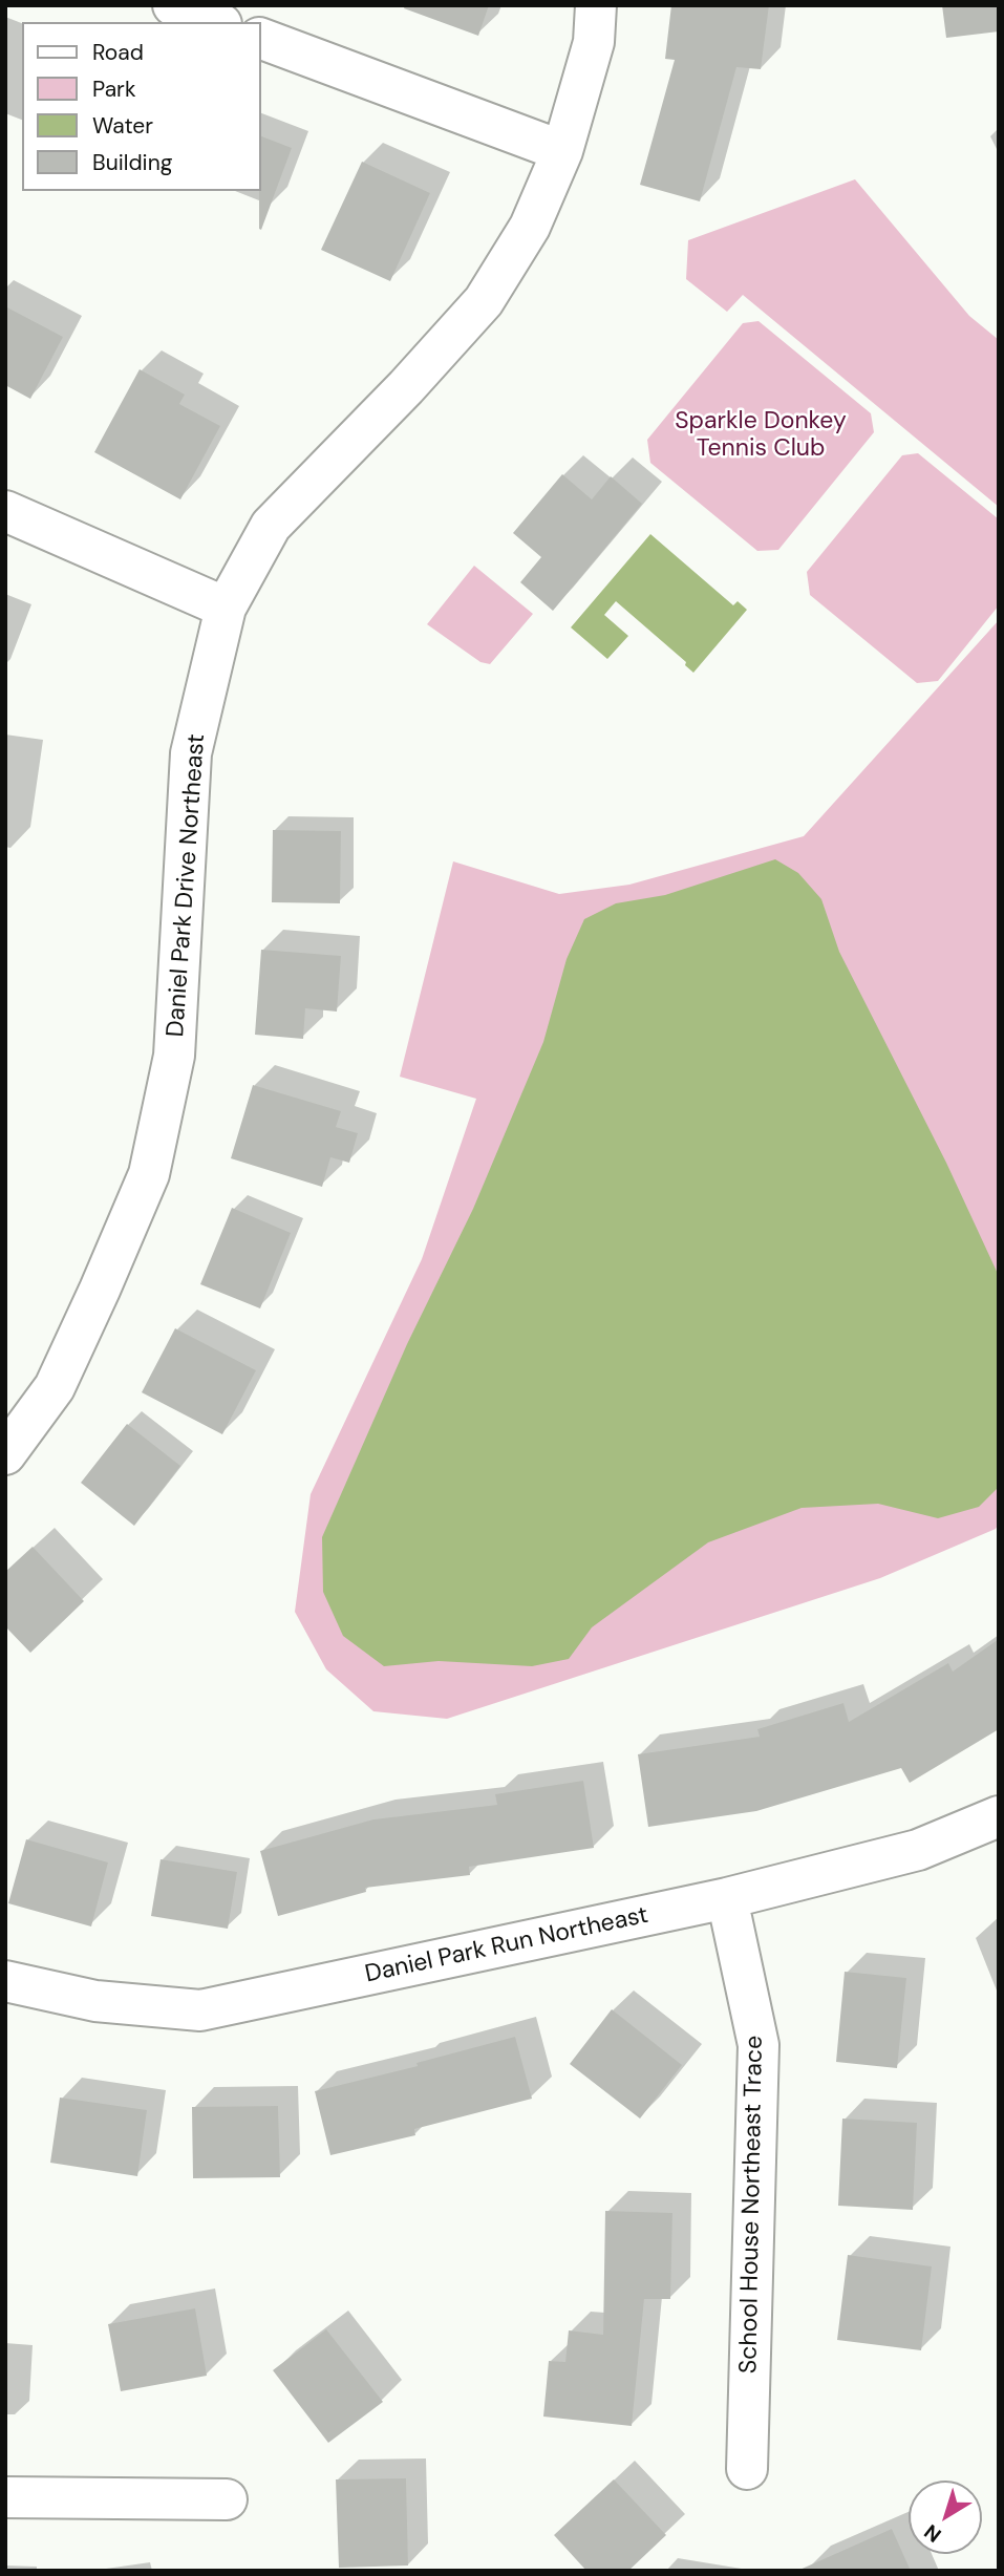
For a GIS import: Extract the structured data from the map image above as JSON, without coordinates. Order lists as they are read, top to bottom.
{
  "streets": {
    "street": ["Daniel Park Drive Northeast", "Daniel Park Run Northeast", "School House Northeast Trace"]
  },
  "crossings": [
    ["Daniel Park Run Northeast", "School House Northeast Trace"]
  ],
  "parks": ["Sparkle Donkey Tennis Club"],
  "legend": [
    "Road",
    "Park",
    "Water",
    "Building"
  ],
  "north": "bottom left"
}
